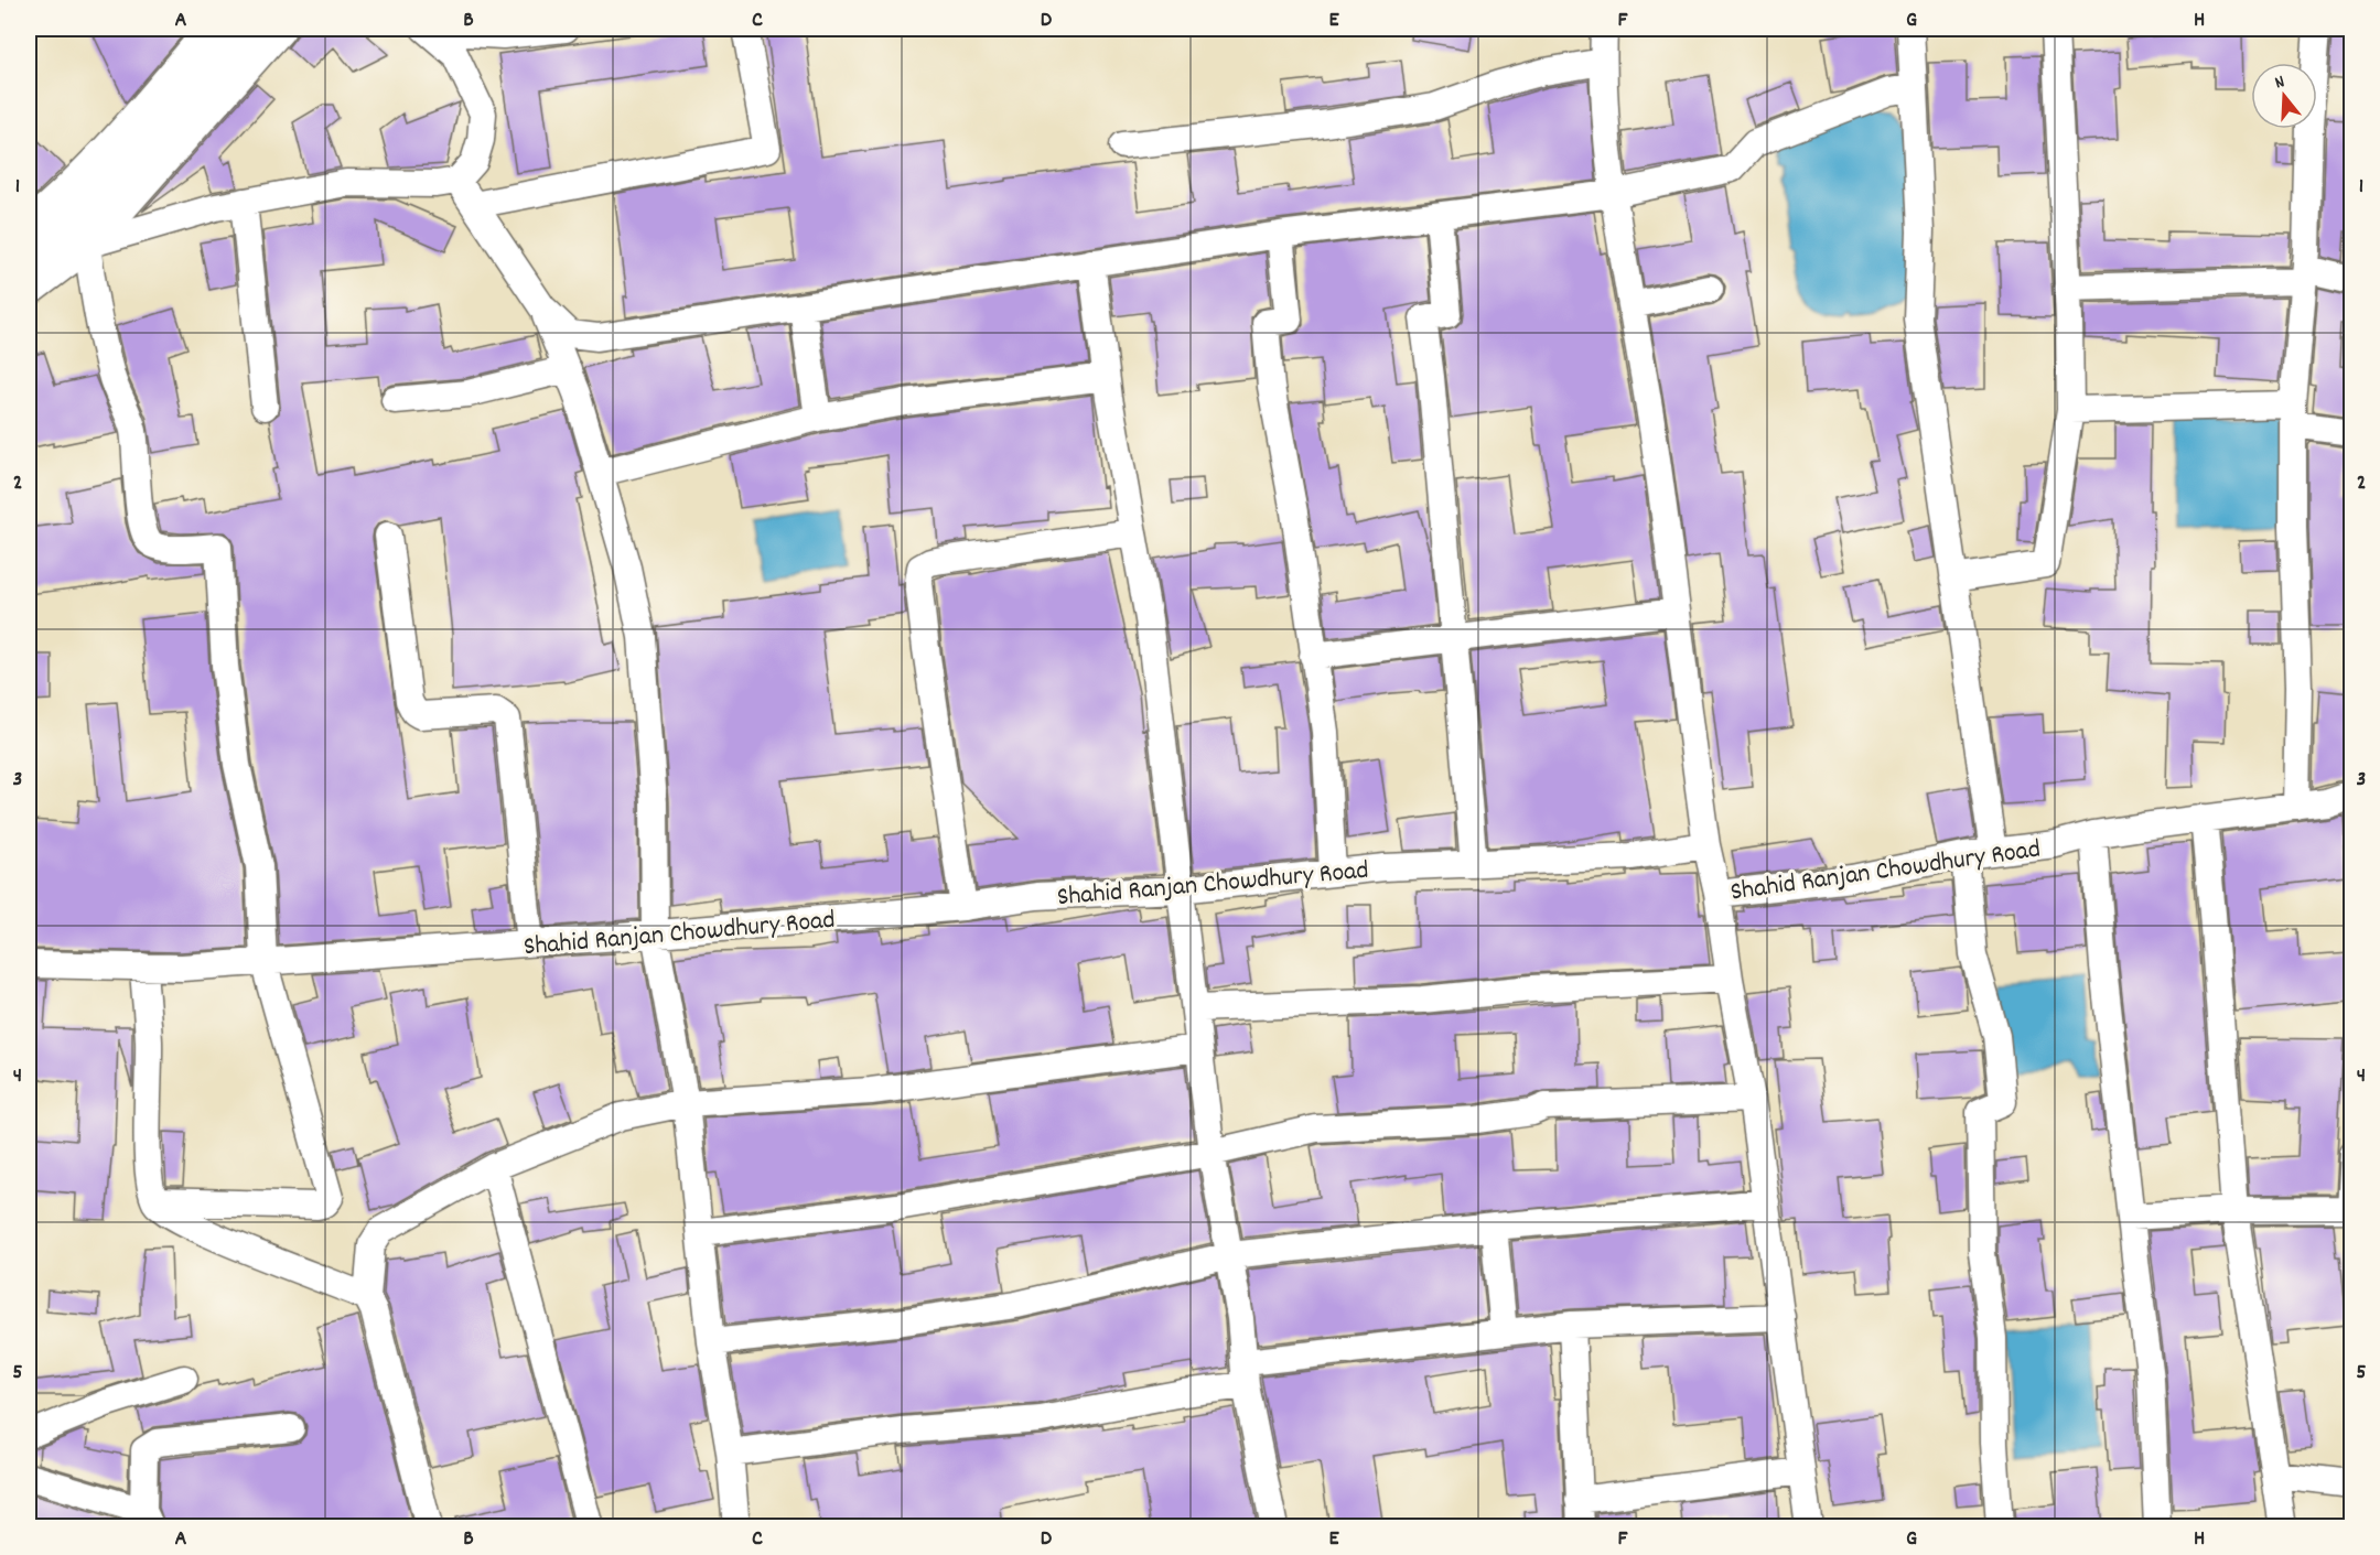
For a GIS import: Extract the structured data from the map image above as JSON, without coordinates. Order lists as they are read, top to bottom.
{
  "streets": {
    "street": ["Shahid Ranjan Chowdhury Road"]
  },
  "north": "top",
  "grid": {
    "columns": [
      "A",
      "B",
      "C",
      "D",
      "E",
      "F",
      "G",
      "H"
    ],
    "rows": [
      "1",
      "2",
      "3",
      "4",
      "5"
    ]
  }
}
